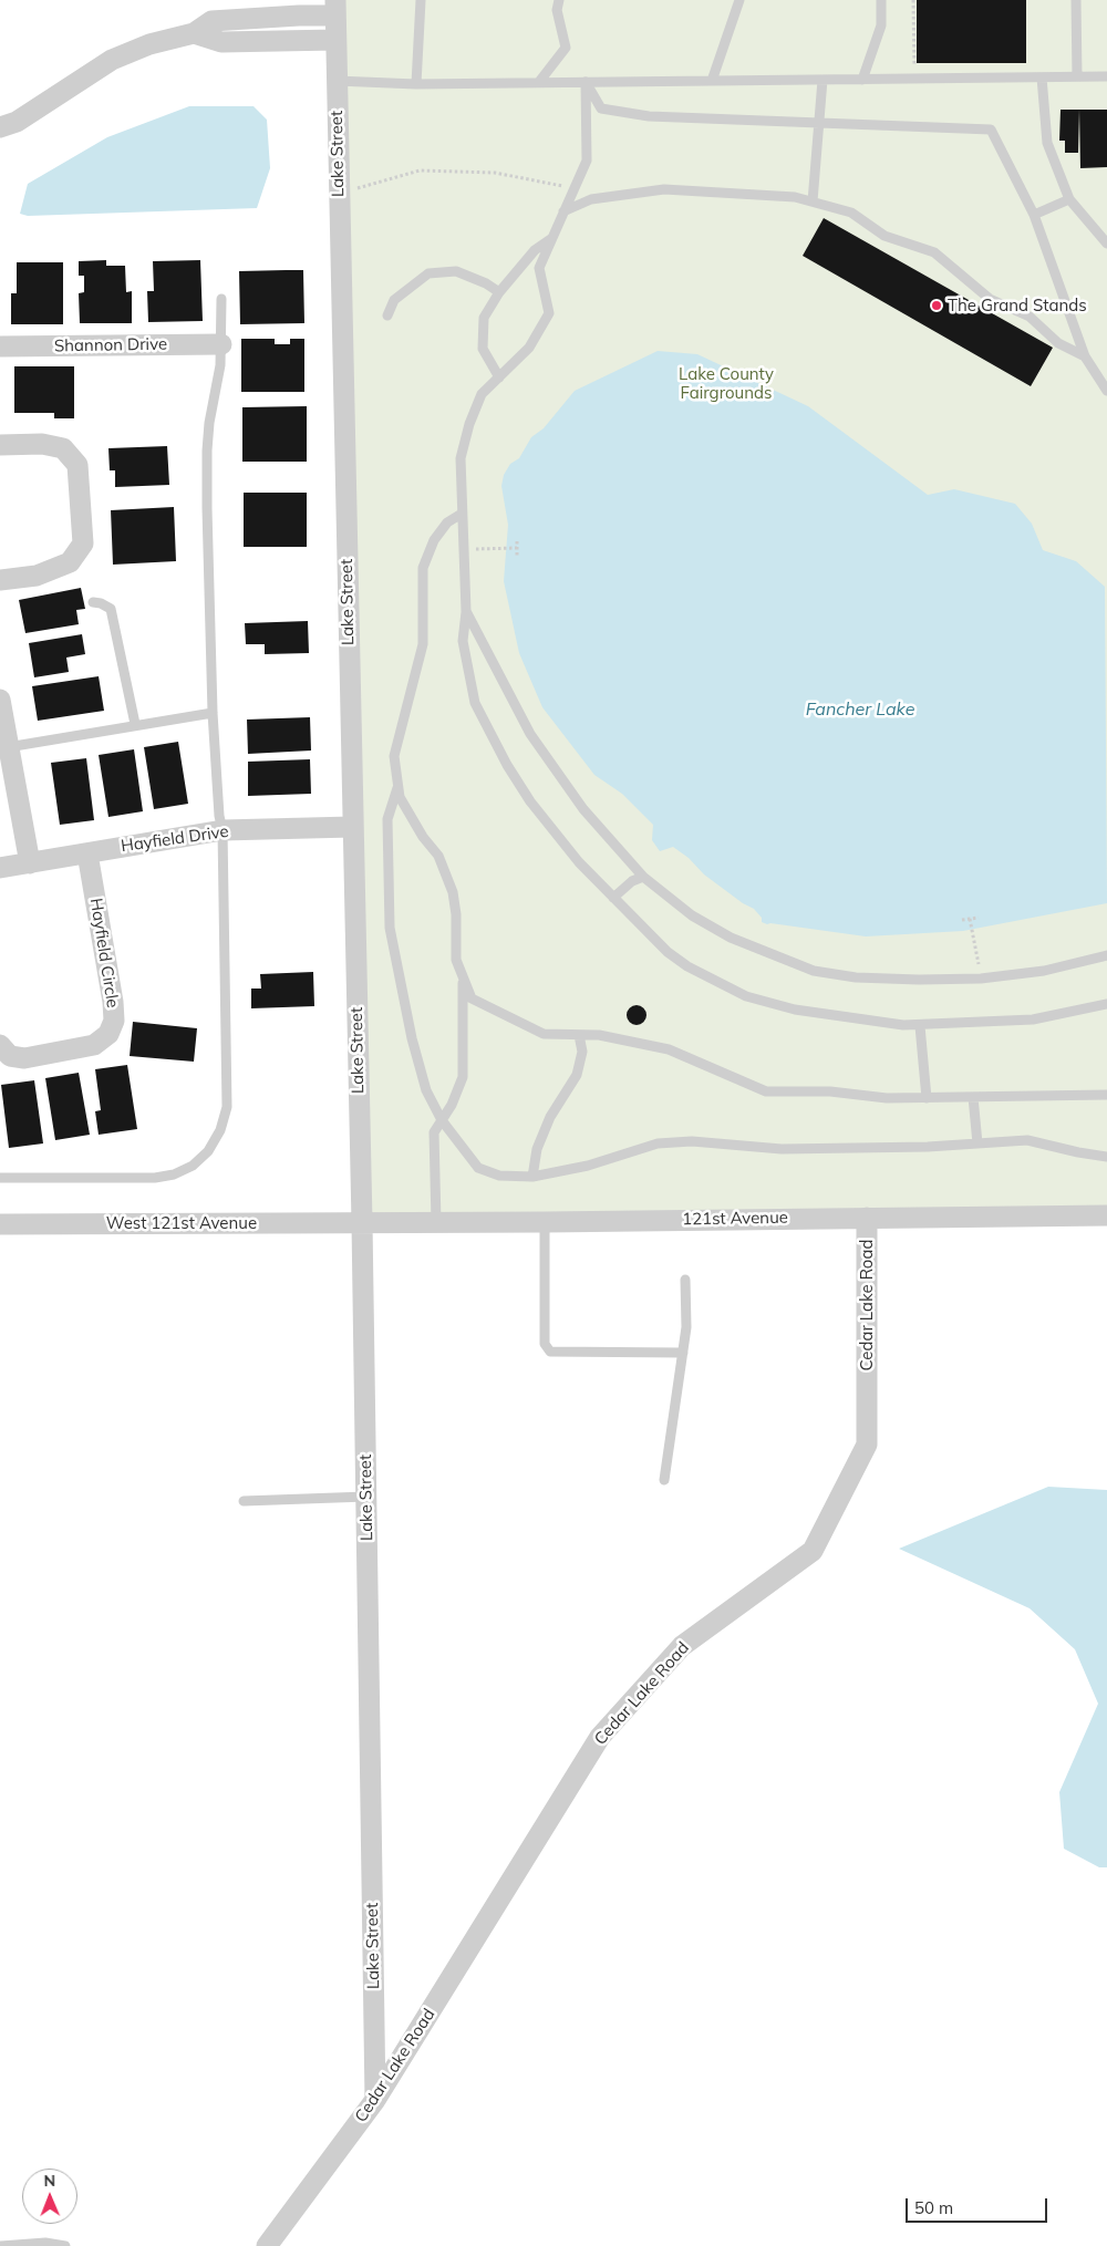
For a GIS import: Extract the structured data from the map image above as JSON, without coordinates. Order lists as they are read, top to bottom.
{
  "streets": {
    "street": [
      "Lake Street",
      "Shannon Drive",
      "Hayfield Drive",
      "Hayfield Circle",
      "121st Avenue",
      "West 121st Avenue",
      "Cedar Lake Road"
    ]
  },
  "crossings": [
    ["Lake Street", "Hayfield Drive"],
    ["Lake Street", "121st Avenue"],
    ["Lake Street", "West 121st Avenue"],
    ["Lake Street", "Cedar Lake Road"],
    ["Hayfield Drive", "Hayfield Circle"],
    ["121st Avenue", "West 121st Avenue"],
    ["121st Avenue", "Cedar Lake Road"]
  ],
  "water": ["Fancher Lake"],
  "parks": ["Lake County Fairgrounds"],
  "places": ["The Grand Stands"],
  "scale_bar": "50 m",
  "north": "top"
}
